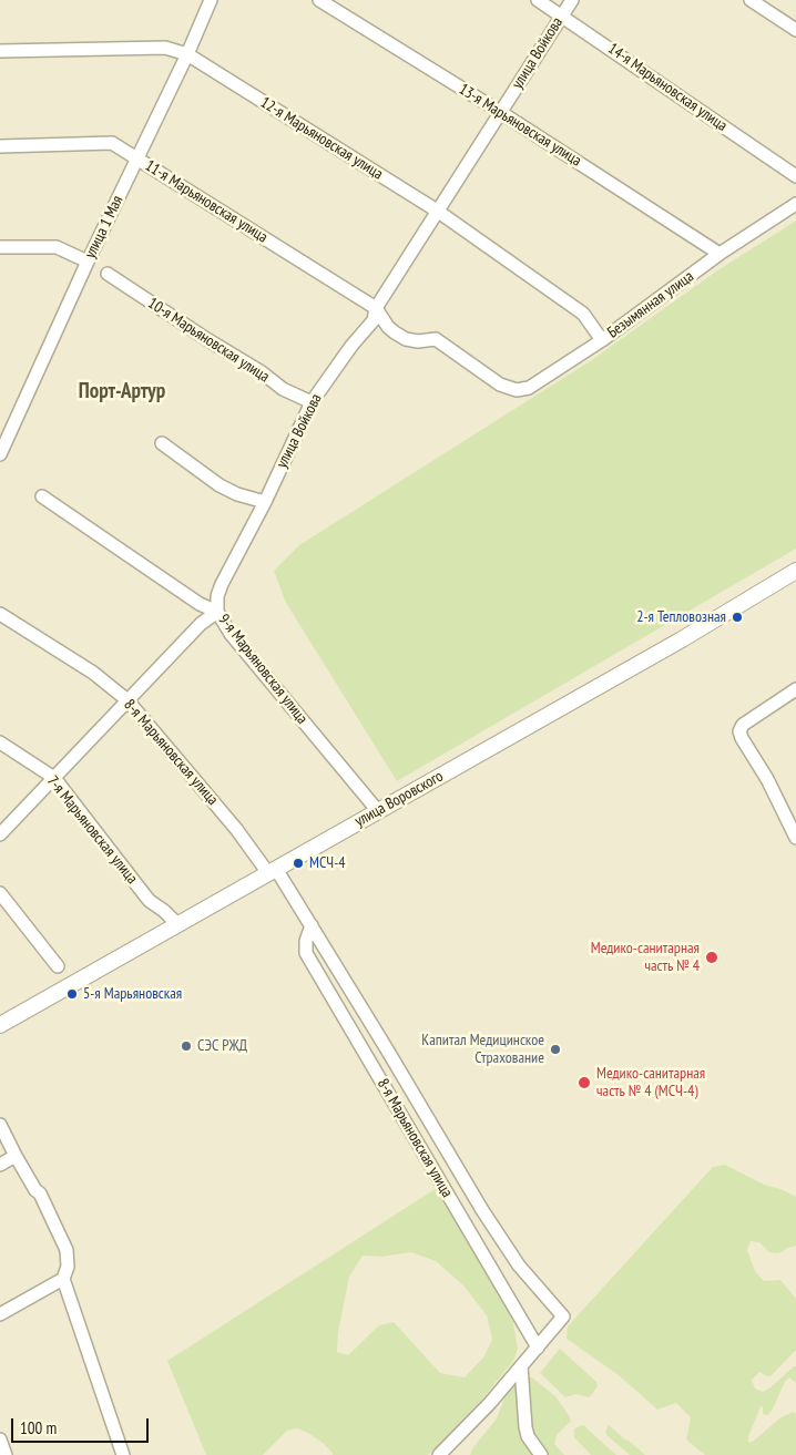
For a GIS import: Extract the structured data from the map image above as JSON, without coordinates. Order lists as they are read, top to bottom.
{
  "streets": {
    "main road": ["улица Воровского"],
    "street": [
      "улица Войкова",
      "14-я Марьяновская улица",
      "13-я Марьяновская улица",
      "12-я Марьяновская улица",
      "11-я Марьяновская улица",
      "улица 1 Мая",
      "Безымянная улица",
      "10-я Марьяновская улица",
      "9-я Марьяновская улица",
      "8-я Марьяновская улица",
      "7-я Марьяновская улица"
    ]
  },
  "crossings": [
    ["улица Войкова", "14-я Марьяновская улица"],
    ["улица Войкова", "13-я Марьяновская улица"],
    ["улица Войкова", "12-я Марьяновская улица"],
    ["улица Войкова", "11-я Марьяновская улица"],
    ["улица Войкова", "10-я Марьяновская улица"],
    ["улица Войкова", "9-я Марьяновская улица"],
    ["13-я Марьяновская улица", "Безымянная улица"],
    ["12-я Марьяновская улица", "улица 1 Мая"],
    ["12-я Марьяновская улица", "Безымянная улица"],
    ["11-я Марьяновская улица", "улица 1 Мая"],
    ["11-я Марьяновская улица", "Безымянная улица"],
    ["9-я Марьяновская улица", "улица Воровского"],
    ["8-я Марьяновская улица", "улица Воровского"],
    ["улица Воровского", "7-я Марьяновская улица"]
  ],
  "districts": ["Порт-Артур"],
  "places": [
    "2-я Тепловозная",
    "МСЧ-4",
    "Медико-санитарная часть № 4",
    "5-я Марьяновская",
    "СЭС РЖД",
    "Капитал Медицинское Страхование",
    "Медико-санитарная часть № 4 (МСЧ-4)"
  ],
  "scale_bar": "100 m"
}
